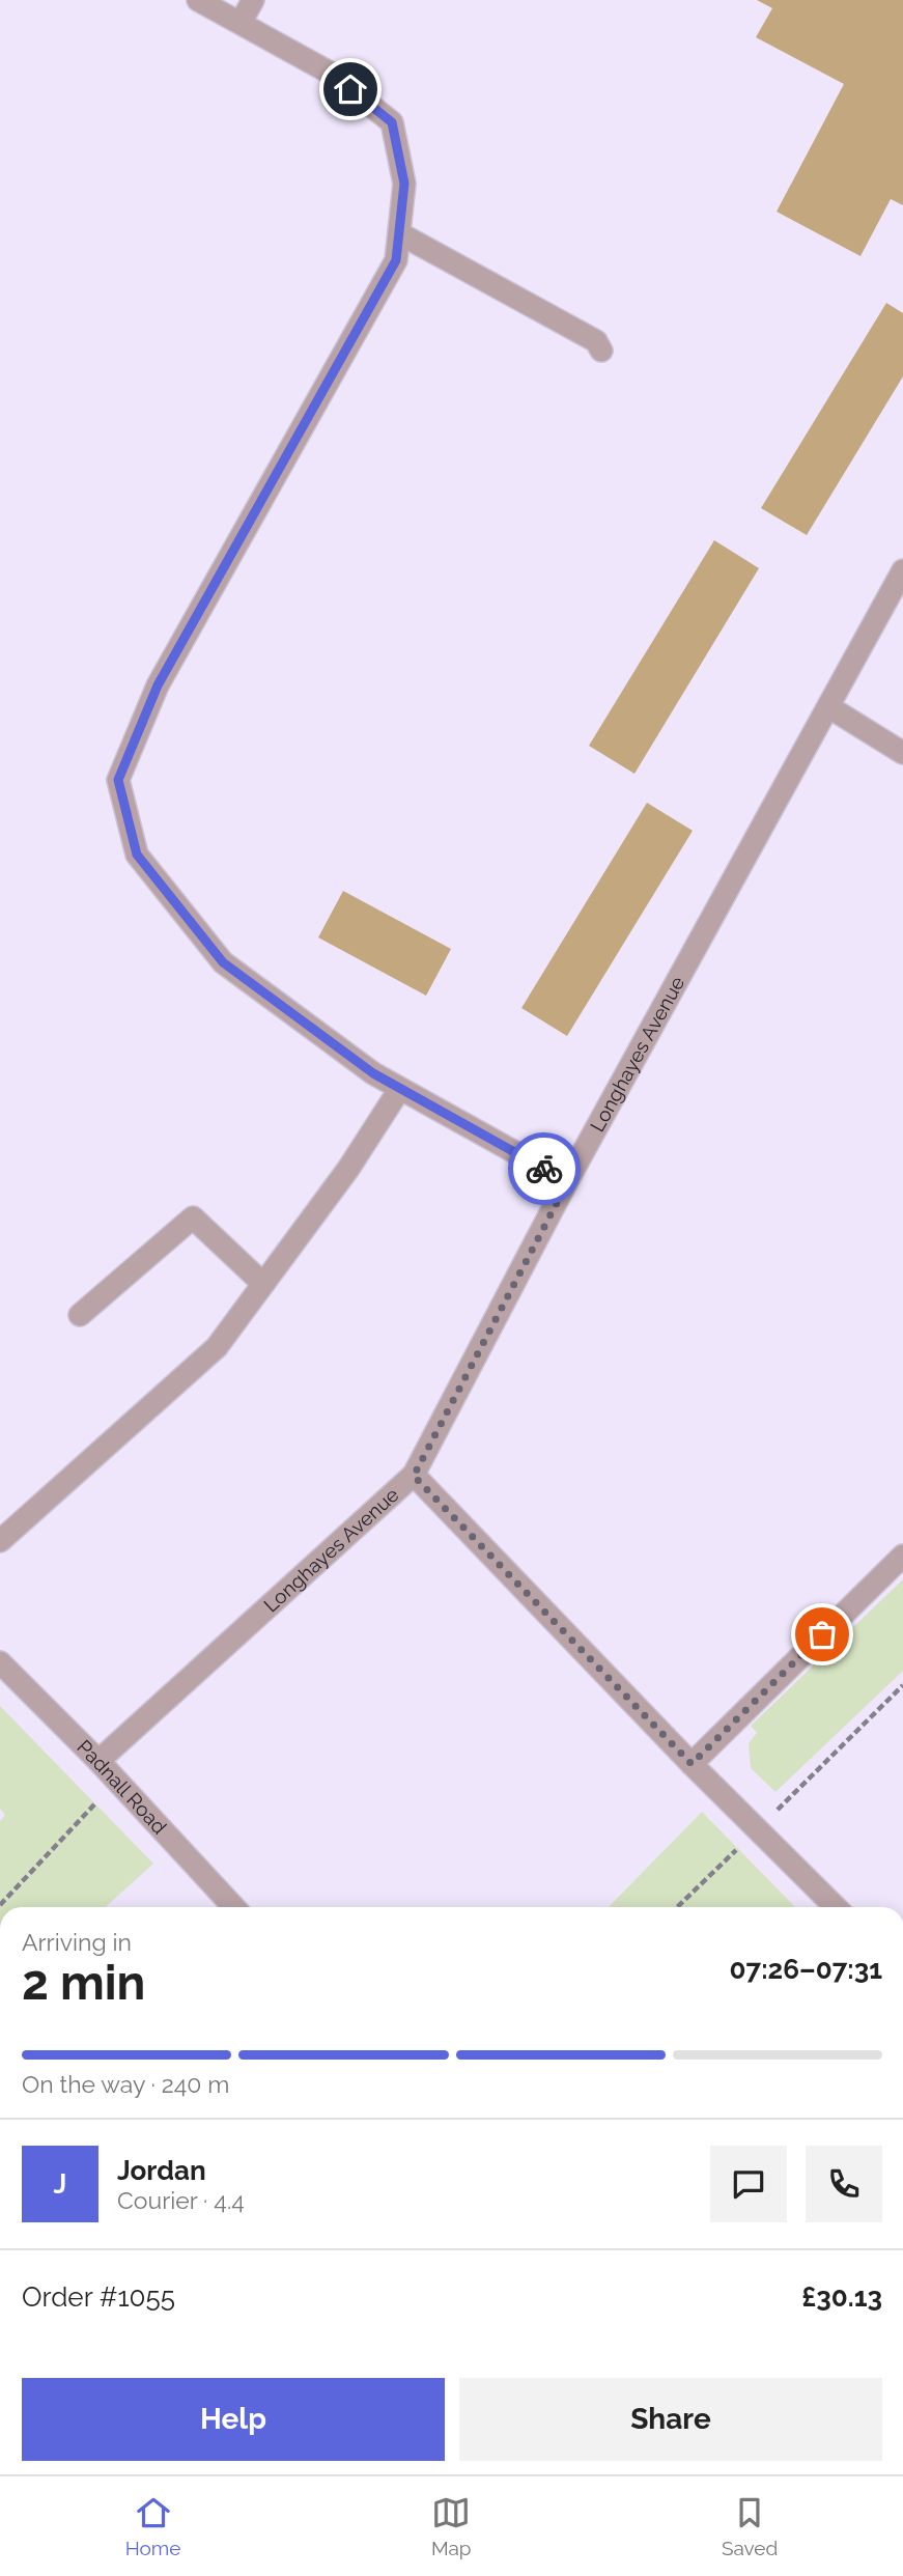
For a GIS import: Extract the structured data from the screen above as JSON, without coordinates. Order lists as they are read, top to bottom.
{
  "streets": {
    "street": ["Longhayes Avenue", "Padnall Road"]
  },
  "crossings": [
    ["Longhayes Avenue", "Padnall Road"]
  ],
  "page": {
    "heading": ["2 min", "Arriving in", "07:26–07:31"],
    "panel": [
      "Jordan",
      "Courier · 4.4",
      "Order #1055",
      "£30.13"
    ],
    "bar": "On the way · 240 m",
    "round": "J",
    "buttons": ["Help", "Share"],
    "tabs": ["Home", "Map", "Saved"]
  }
}
